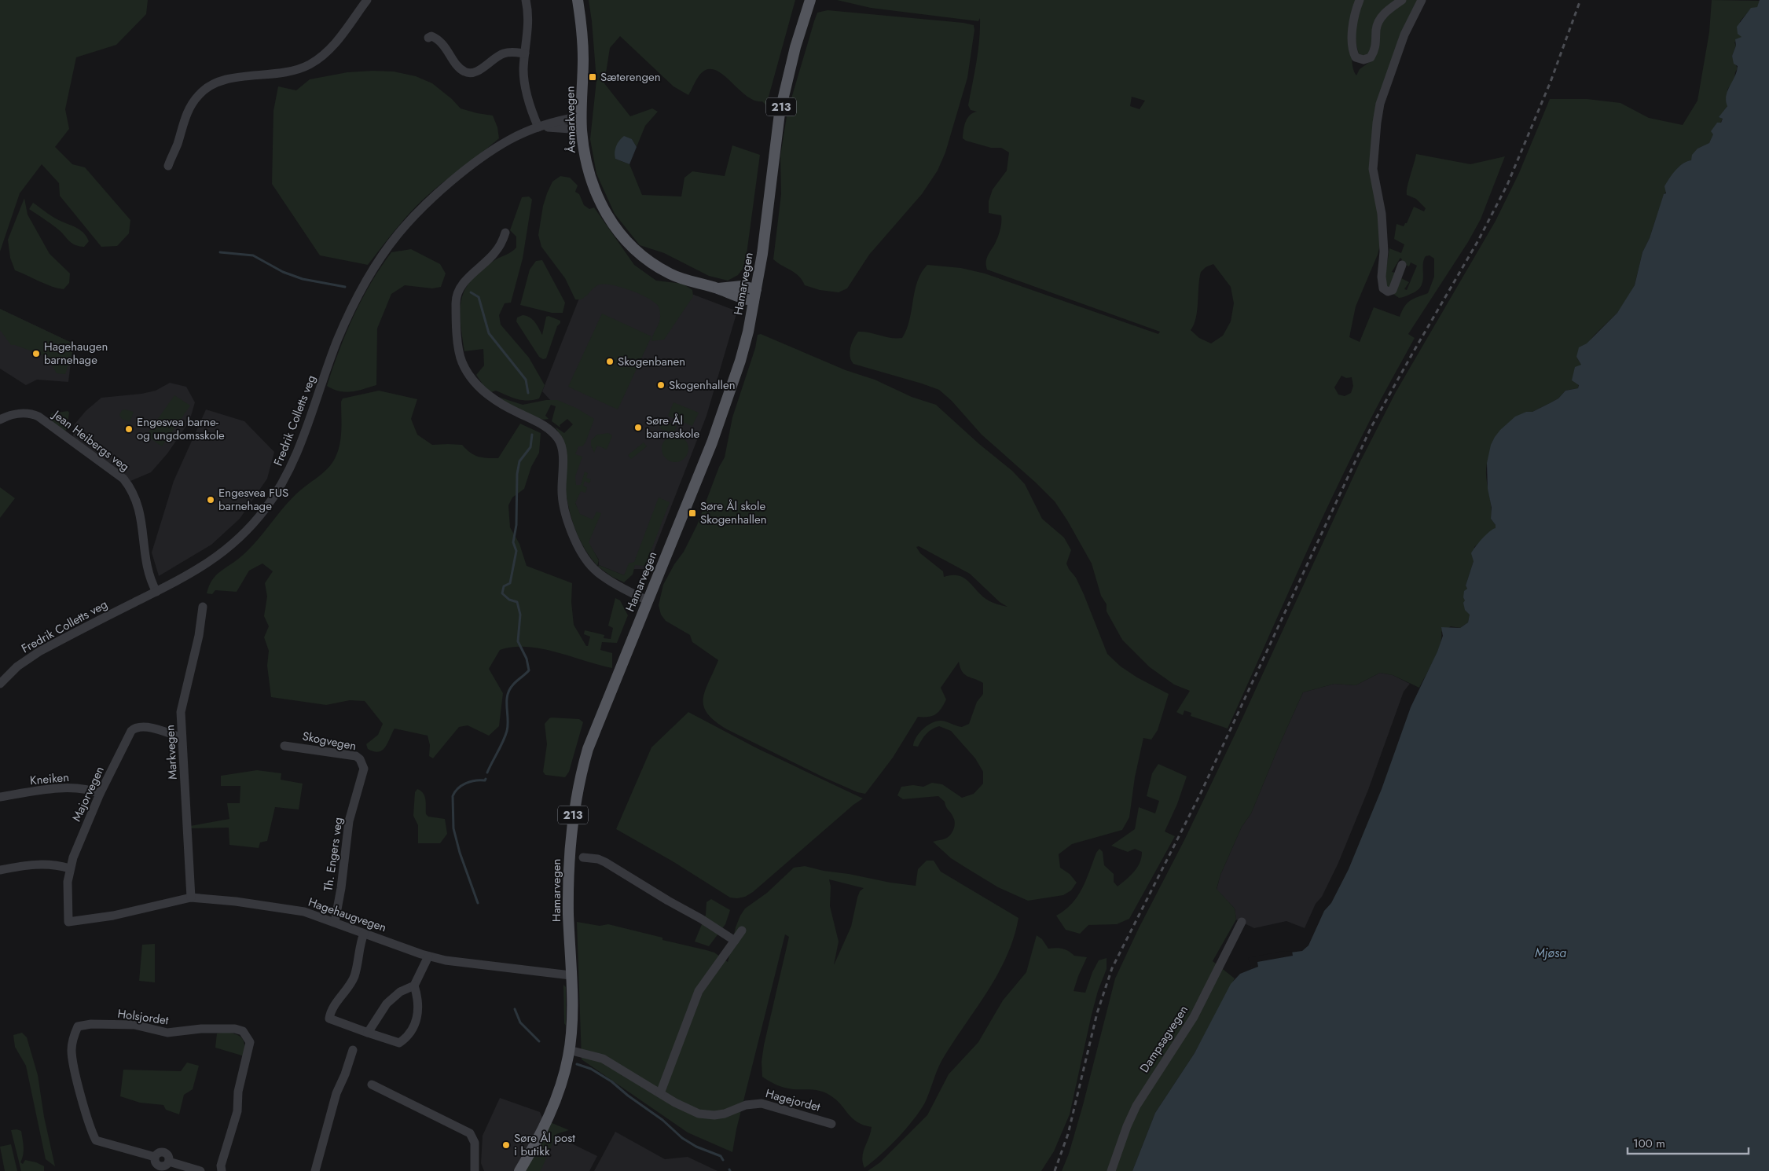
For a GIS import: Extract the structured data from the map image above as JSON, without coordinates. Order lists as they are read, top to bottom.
{
  "streets": {
    "main road": ["213", "Åsmarkvegen", "Hamarvegen"],
    "street": [
      "Fredrik Colletts veg",
      "Jean Heibergs veg",
      "Skogvegen",
      "Markvegen",
      "Kneiken",
      "Majorvegen",
      "Th. Engers veg",
      "Hagehaugvegen",
      "Holsjordet",
      "Dampsagvegen",
      "Hagejordet"
    ]
  },
  "crossings": [
    ["Åsmarkvegen", "Hamarvegen"],
    ["Åsmarkvegen", "Fredrik Colletts veg"],
    ["Hamarvegen", "Hagehaugvegen"],
    ["Hamarvegen", "Hagejordet"],
    ["Fredrik Colletts veg", "Jean Heibergs veg"],
    ["Skogvegen", "Th. Engers veg"],
    ["Markvegen", "Majorvegen"],
    ["Markvegen", "Hagehaugvegen"],
    ["Kneiken", "Majorvegen"],
    ["Majorvegen", "Hagehaugvegen"],
    ["Th. Engers veg", "Hagehaugvegen"]
  ],
  "water": ["Mjøsa"],
  "places": {
    "transit": ["Sæterengen", "Søre Ål skole Skogenhallen"],
    "other": [
      "Hagehaugen barnehage",
      "Skogenbanen",
      "Skogenhallen",
      "Søre Ål barneskole",
      "Engesvea barne- og ungdomsskole",
      "Engesvea FUS barnehage",
      "Søre Ål post i butikk"
    ]
  },
  "scale_bar": "100 m"
}
